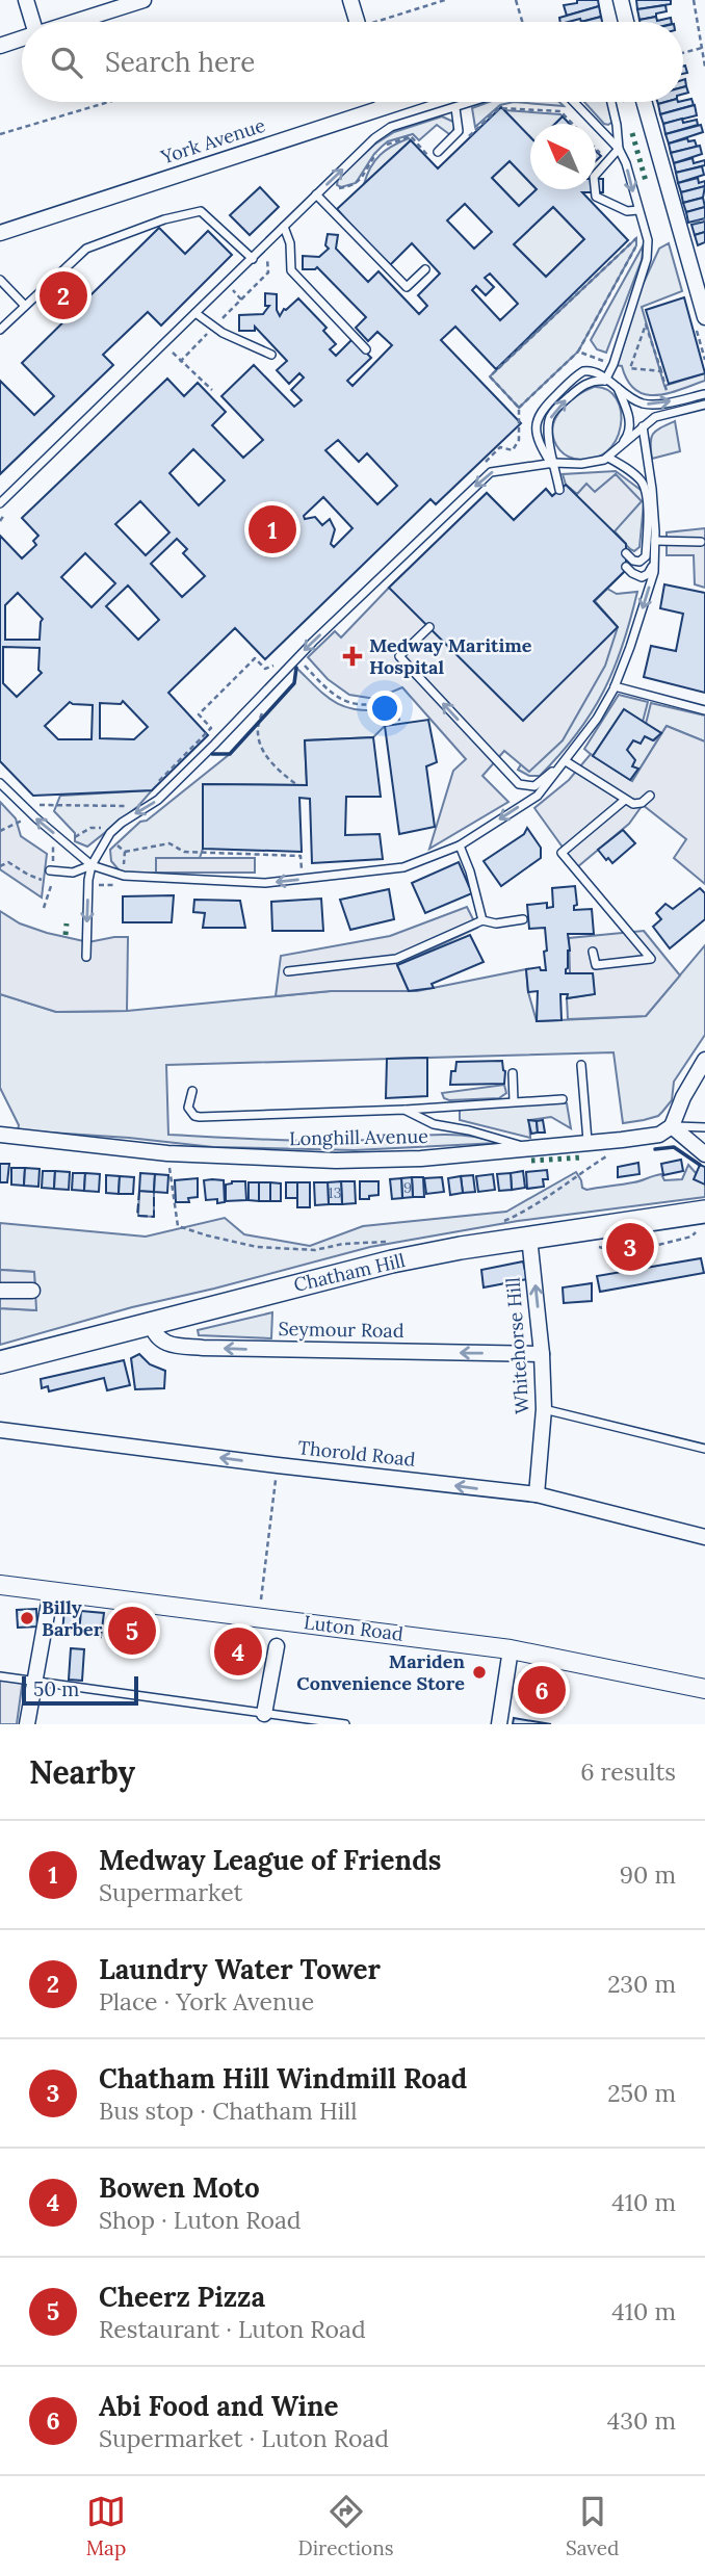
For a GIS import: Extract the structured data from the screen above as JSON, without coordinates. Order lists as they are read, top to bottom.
{
  "streets": {
    "main road": ["Chatham Hill"],
    "street": [
      "York Avenue",
      "Longhill Avenue",
      "Seymour Road",
      "Whitehorse Hill",
      "Thorold Road",
      "Luton Road"
    ]
  },
  "crossings": [
    ["Chatham Hill", "Seymour Road"],
    ["Chatham Hill", "Whitehorse Hill"],
    ["Seymour Road", "Whitehorse Hill"],
    ["Whitehorse Hill", "Thorold Road"]
  ],
  "one_way": ["Seymour Road", "Whitehorse Hill", "Thorold Road"],
  "places": {
    "health": ["Medway Maritime Hospital"],
    "other": ["Billy Barber", "Mariden Convenience Store"]
  },
  "house_numbers": ["9", "13"],
  "scale_bar": "50 m",
  "north": "top left",
  "page": {
    "search": "Search here",
    "pins": [
      "2",
      "1",
      "3",
      "5",
      "4",
      "6"
    ],
    "scale": "50 m",
    "heading": ["Nearby", "6 results"],
    "list": [
      {
        "mark": "1",
        "name": "Medway League of Friends",
        "note": "Supermarket",
        "value": "90 m"
      },
      {
        "mark": "2",
        "name": "Laundry Water Tower",
        "note": "Place · York Avenue",
        "value": "230 m"
      },
      {
        "mark": "3",
        "name": "Chatham Hill Windmill Road",
        "note": "Bus stop · Chatham Hill",
        "value": "250 m"
      },
      {
        "mark": "4",
        "name": "Bowen Moto",
        "note": "Shop · Luton Road",
        "value": "410 m"
      },
      {
        "mark": "5",
        "name": "Cheerz Pizza",
        "note": "Restaurant · Luton Road",
        "value": "410 m"
      },
      {
        "mark": "6",
        "name": "Abi Food and Wine",
        "note": "Supermarket · Luton Road",
        "value": "430 m"
      }
    ],
    "nav": ["Map", "Directions", "Saved"]
  }
}
